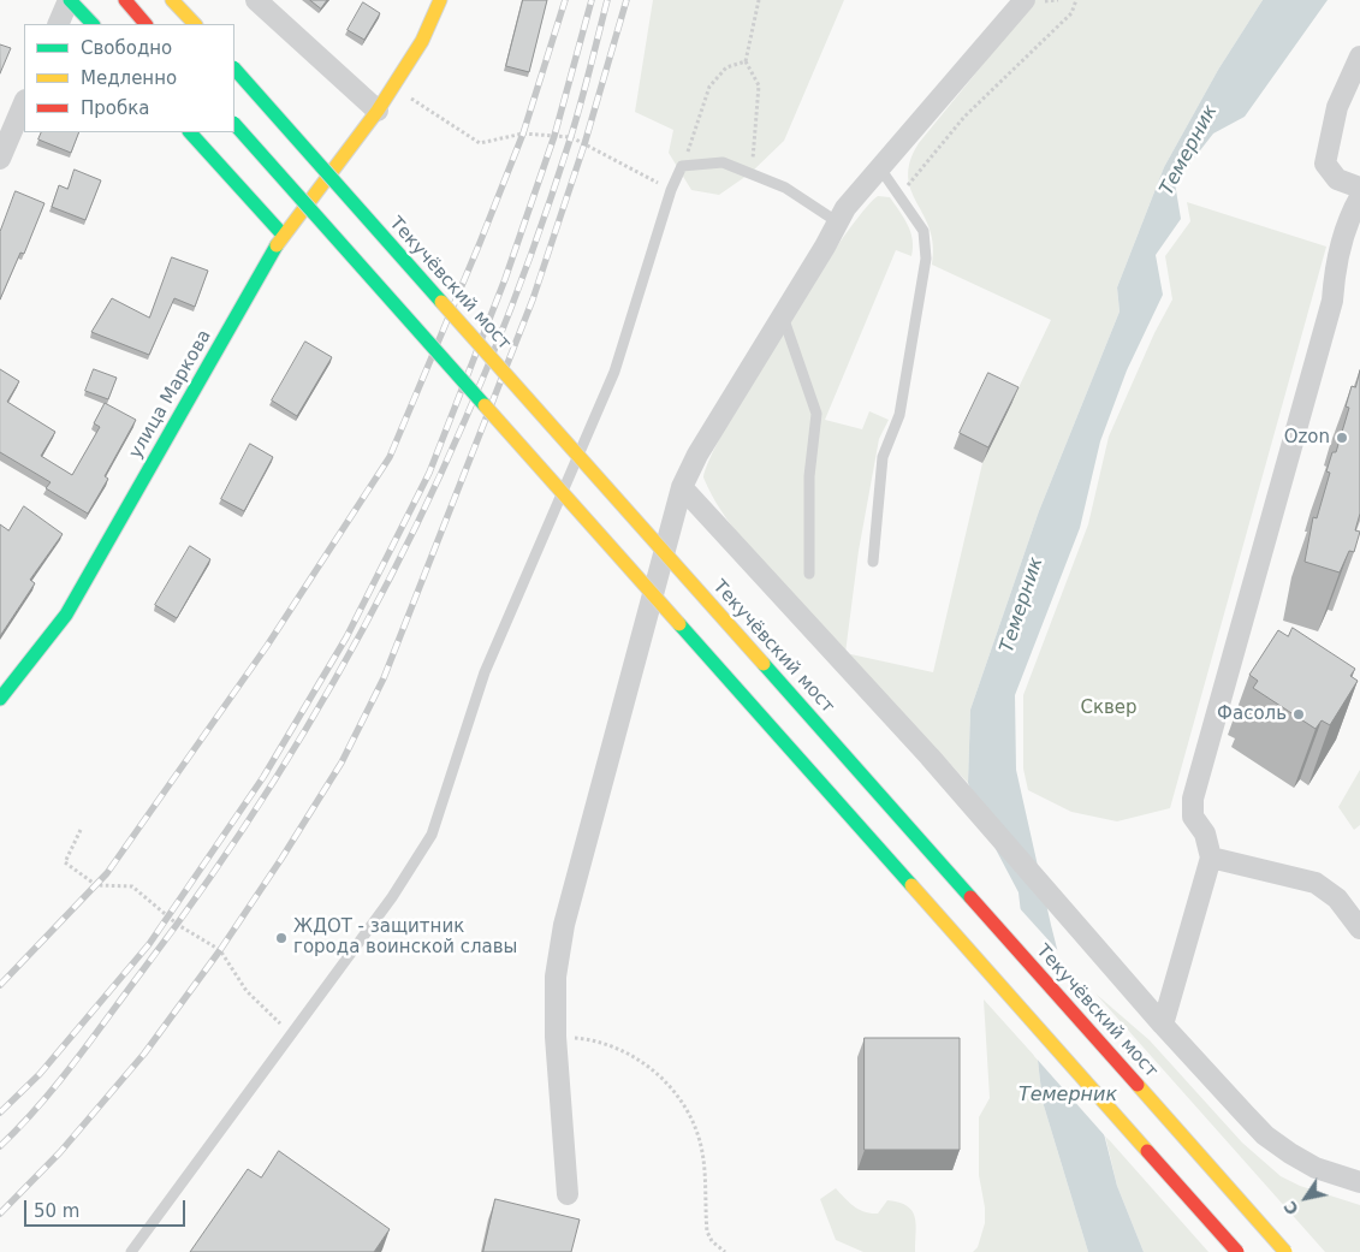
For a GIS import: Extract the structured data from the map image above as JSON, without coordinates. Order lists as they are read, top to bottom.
{
  "streets": {
    "main road": ["Текучёвский мост", "улица Маркова"]
  },
  "water": ["Темерник"],
  "parks": ["Сквер"],
  "places": ["Ozon", "Фасоль", "ЖДОТ - защитник города воинской славы"],
  "legend": ["Свободно", "Медленно", "Пробка"],
  "scale_bar": "50 m",
  "north": "bottom left"
}
